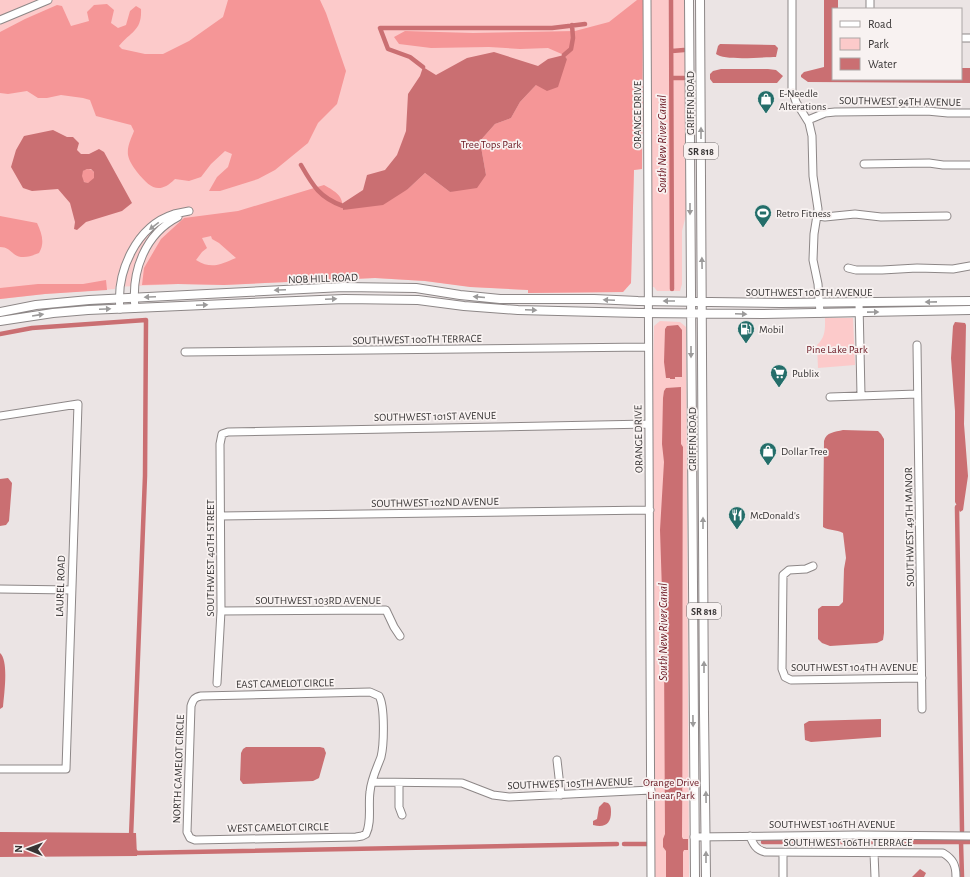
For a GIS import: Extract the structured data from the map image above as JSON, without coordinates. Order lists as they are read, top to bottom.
{
  "streets": {
    "main road": [
      "GRIFFIN ROAD",
      "SR 818",
      "NOB HILL ROAD",
      "SOUTHWEST 100TH AVENUE"
    ],
    "street": [
      "SOUTHWEST 94TH AVENUE",
      "ORANGE DRIVE",
      "SOUTHWEST 100TH TERRACE",
      "SOUTHWEST 101ST AVENUE",
      "SOUTHWEST 102ND AVENUE",
      "SOUTHWEST 49TH MANOR",
      "SOUTHWEST 40TH STREET",
      "LAUREL ROAD",
      "SOUTHWEST 103RD AVENUE",
      "SOUTHWEST 104TH AVENUE",
      "EAST CAMELOT CIRCLE",
      "NORTH CAMELOT CIRCLE",
      "SOUTHWEST 105TH AVENUE",
      "SOUTHWEST 106TH AVENUE",
      "WEST CAMELOT CIRCLE",
      "SOUTHWEST 106TH TERRACE"
    ]
  },
  "crossings": [
    ["GRIFFIN ROAD", "SOUTHWEST 100TH AVENUE"],
    ["GRIFFIN ROAD", "SOUTHWEST 106TH AVENUE"],
    ["ORANGE DRIVE", "NOB HILL ROAD"],
    ["ORANGE DRIVE", "SOUTHWEST 100TH AVENUE"],
    ["ORANGE DRIVE", "SOUTHWEST 100TH TERRACE"],
    ["ORANGE DRIVE", "SOUTHWEST 101ST AVENUE"],
    ["ORANGE DRIVE", "SOUTHWEST 102ND AVENUE"],
    ["ORANGE DRIVE", "SOUTHWEST 105TH AVENUE"],
    ["NOB HILL ROAD", "SOUTHWEST 100TH AVENUE"],
    ["SOUTHWEST 101ST AVENUE", "SOUTHWEST 40TH STREET"],
    ["SOUTHWEST 102ND AVENUE", "SOUTHWEST 40TH STREET"],
    ["SOUTHWEST 49TH MANOR", "SOUTHWEST 104TH AVENUE"],
    ["SOUTHWEST 40TH STREET", "SOUTHWEST 103RD AVENUE"],
    ["EAST CAMELOT CIRCLE", "NORTH CAMELOT CIRCLE"],
    ["EAST CAMELOT CIRCLE", "SOUTHWEST 105TH AVENUE"],
    ["EAST CAMELOT CIRCLE", "WEST CAMELOT CIRCLE"],
    ["NORTH CAMELOT CIRCLE", "WEST CAMELOT CIRCLE"],
    ["SOUTHWEST 105TH AVENUE", "WEST CAMELOT CIRCLE"],
    ["SOUTHWEST 106TH AVENUE", "SOUTHWEST 106TH TERRACE"]
  ],
  "water": ["South New River Canal"],
  "parks": ["Tree Tops Park", "Pine Lake Park", "Orange Drive Linear Park"],
  "places": {
    "shop": ["E-Needle Alterations", "Dollar Tree"],
    "sports": ["Retro Fitness"],
    "fuel station": ["Mobil"],
    "supermarket": ["Publix"],
    "restaurant": ["McDonald's"]
  },
  "legend": ["Road", "Park", "Water"],
  "north": "left"
}
